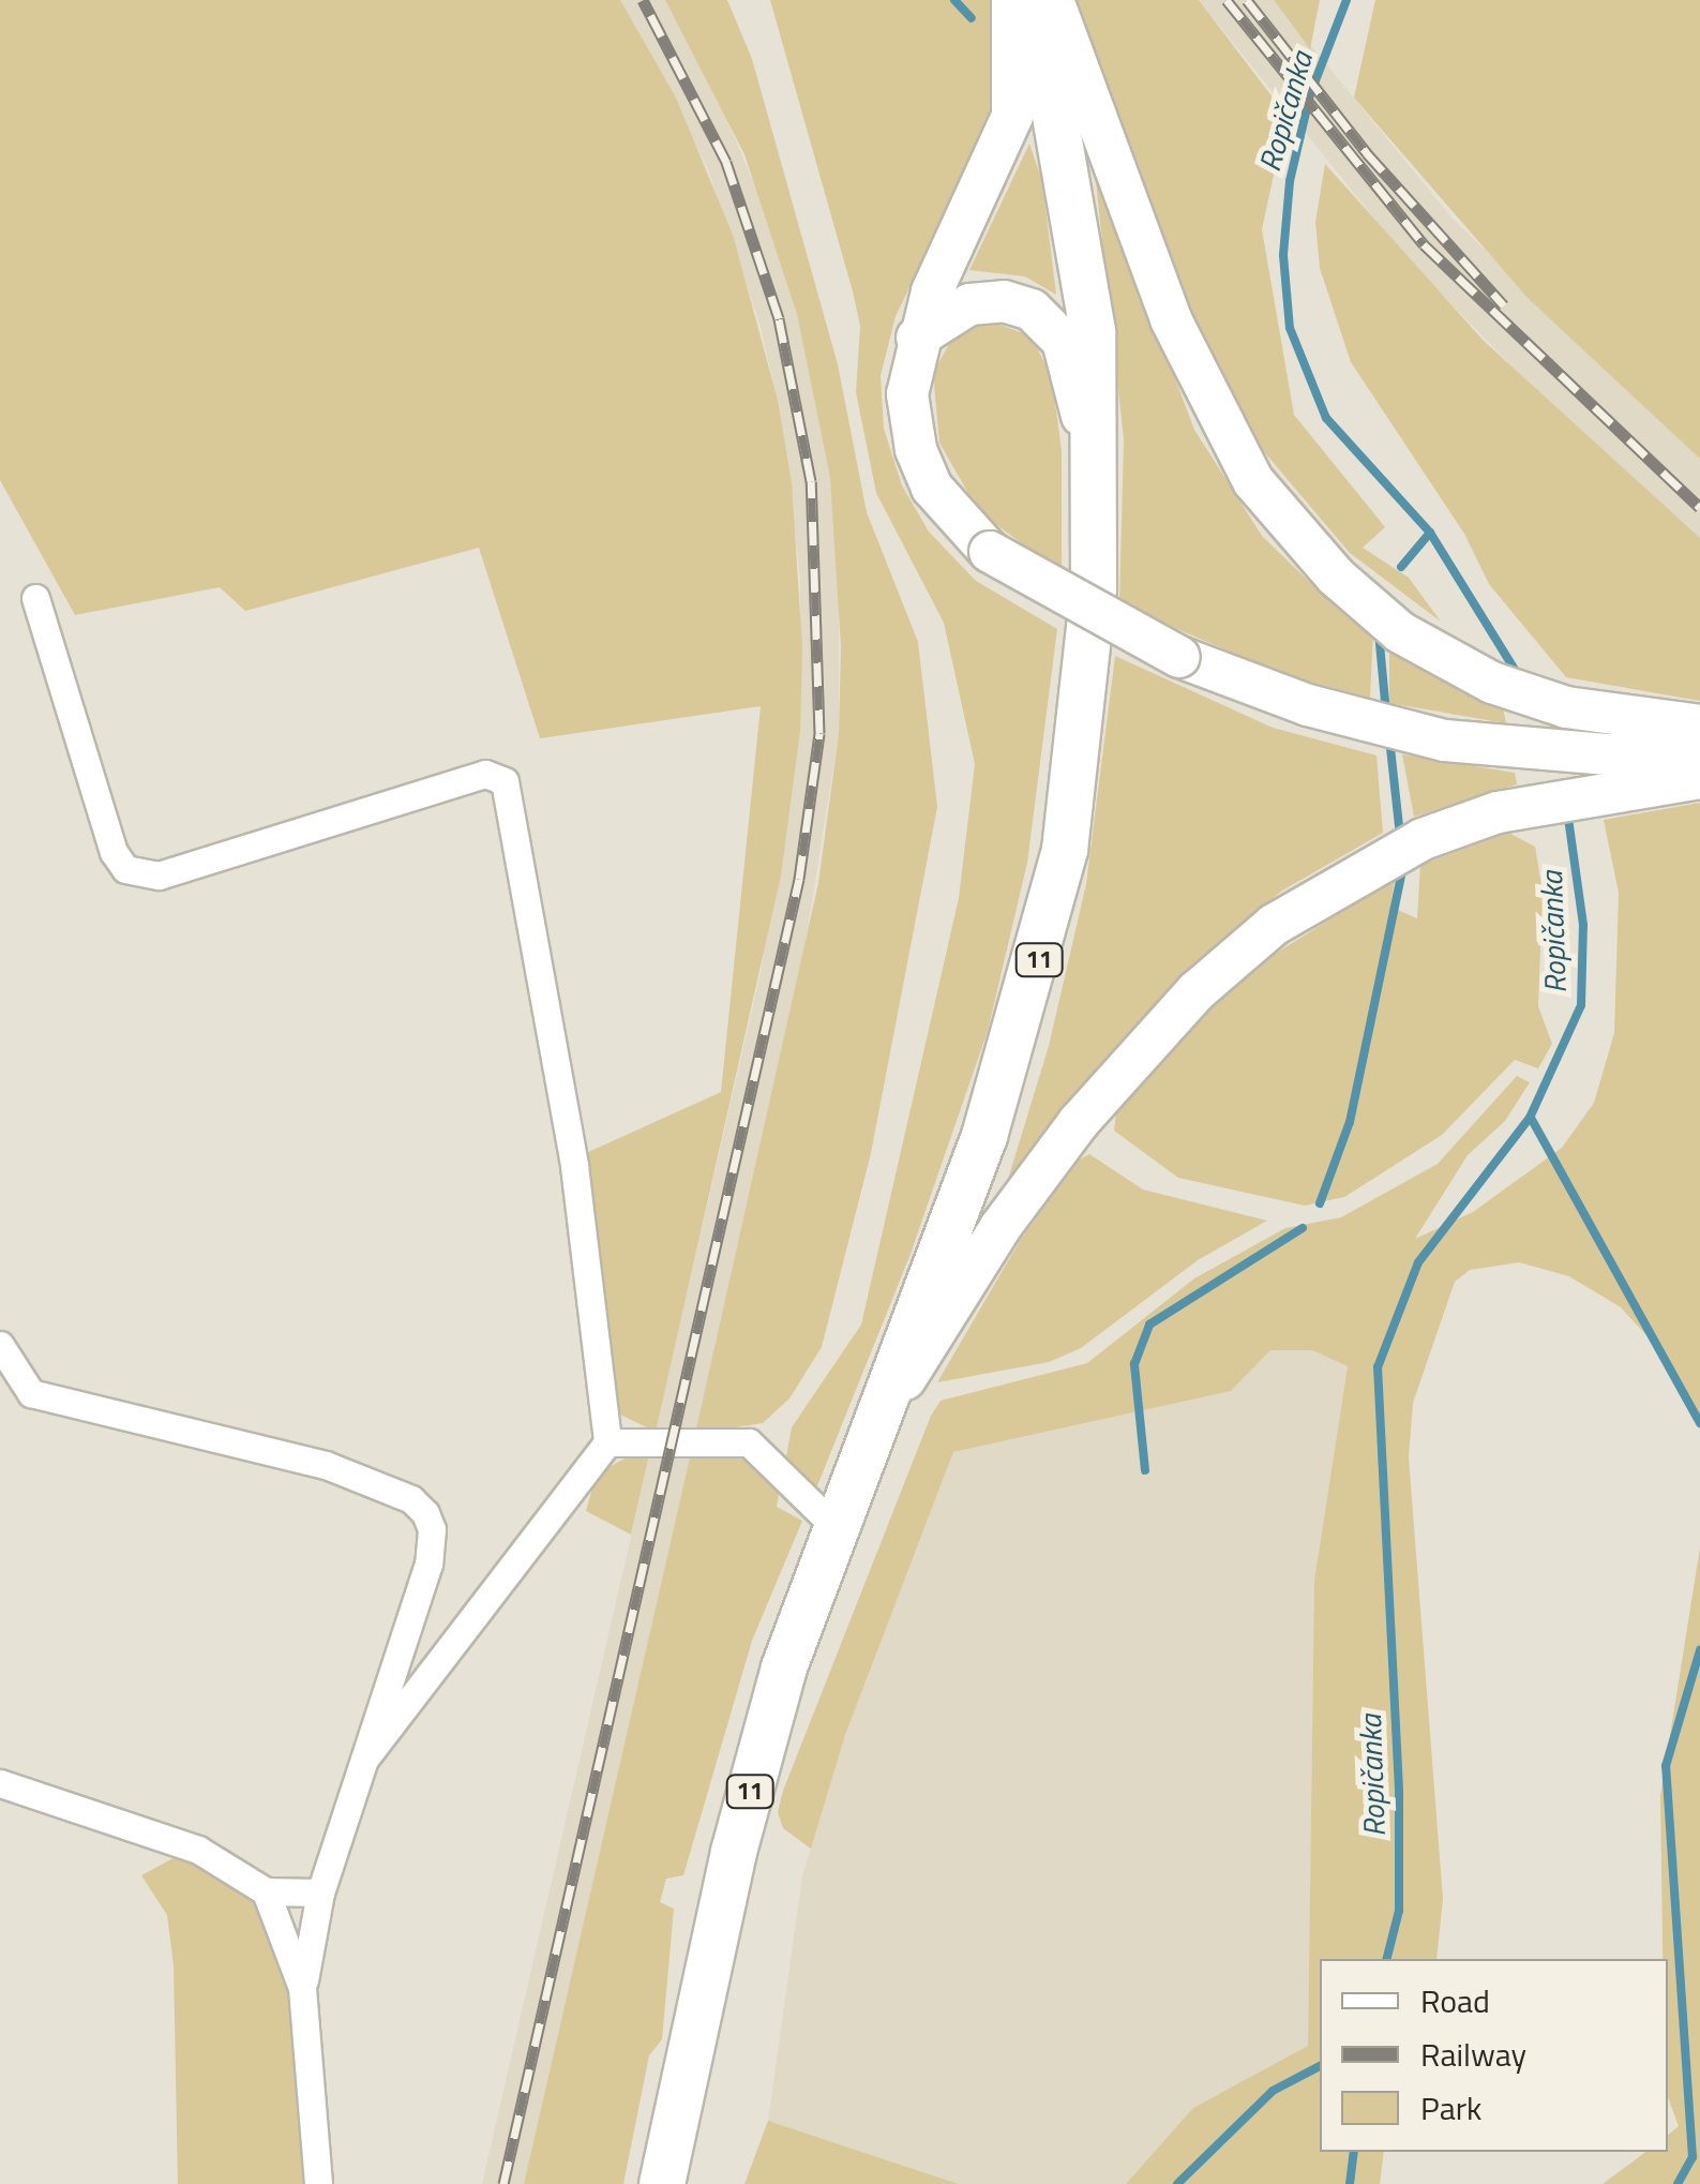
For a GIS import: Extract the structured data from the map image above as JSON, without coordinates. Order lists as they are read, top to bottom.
{
  "streets": {
    "main road": ["11"]
  },
  "water": ["Ropičanka"],
  "legend": ["Road", "Railway", "Park"]
}
